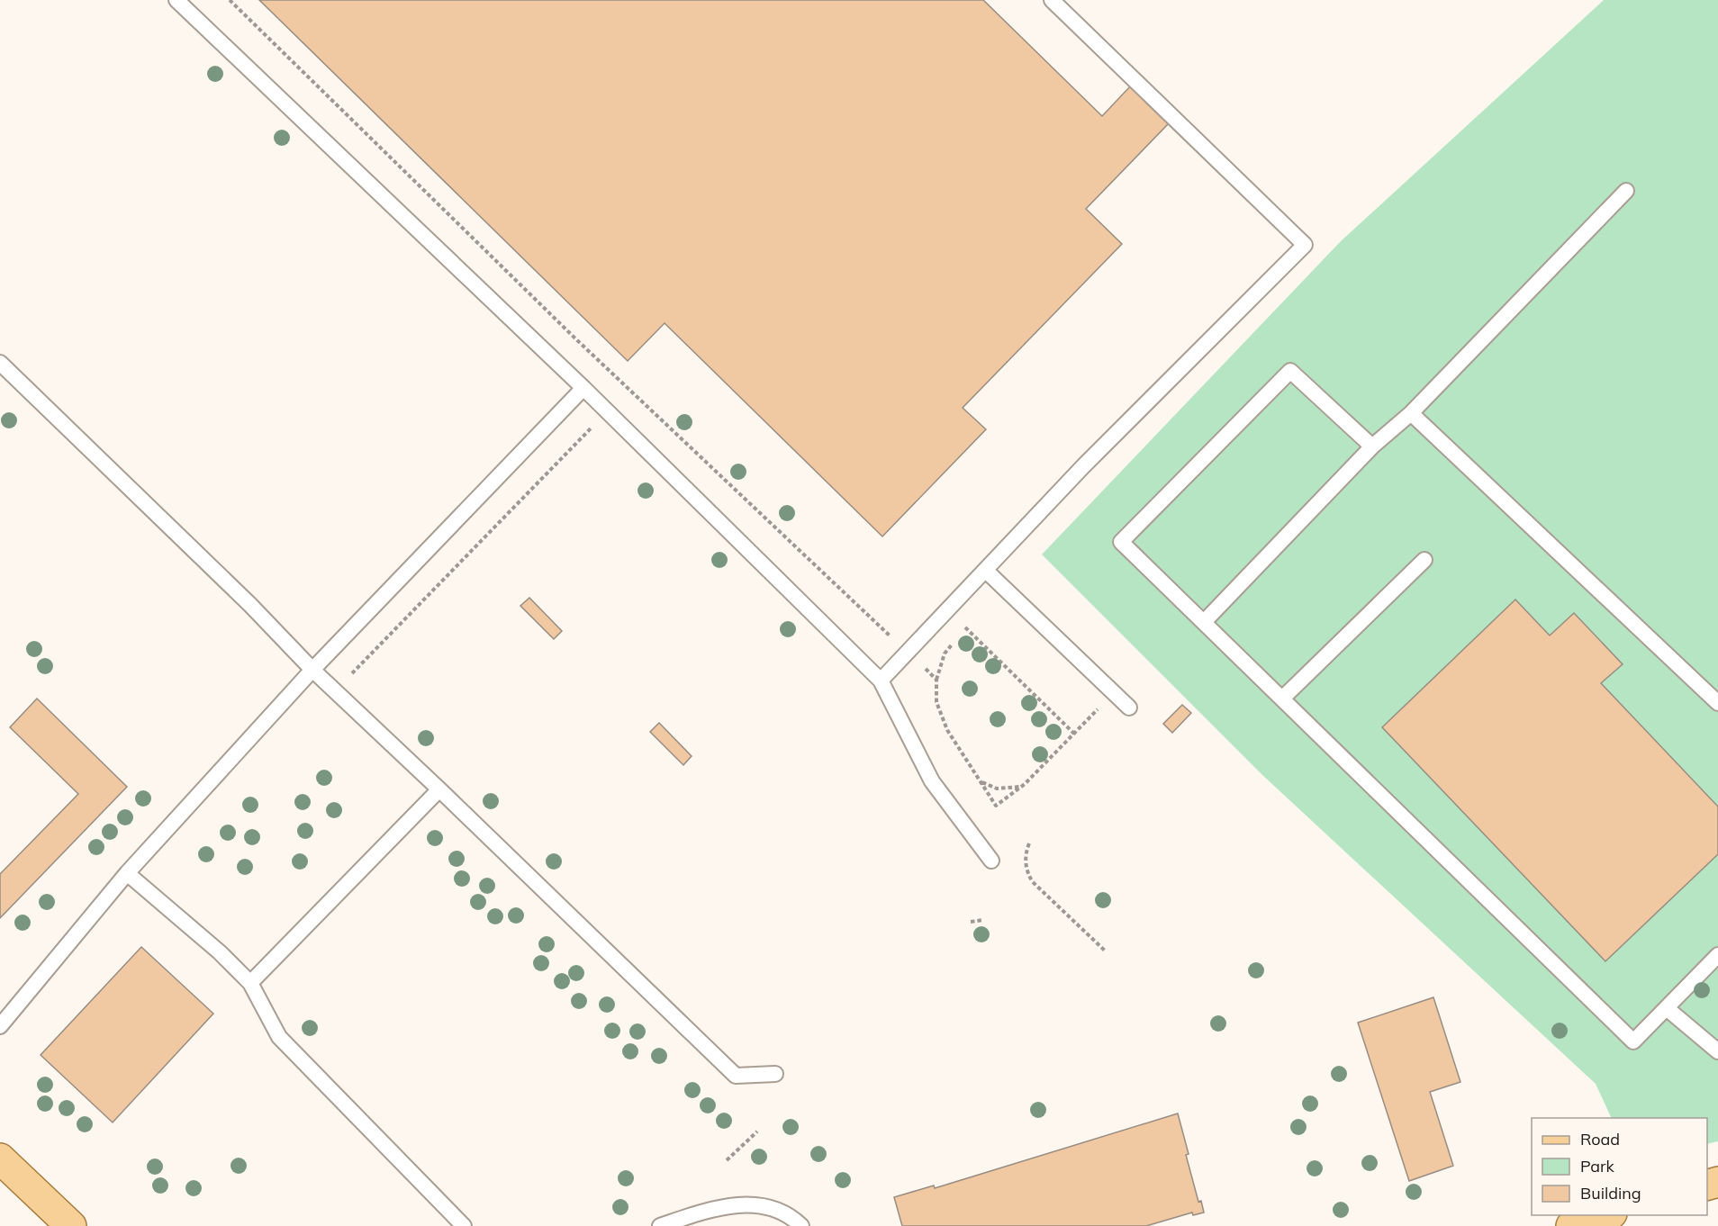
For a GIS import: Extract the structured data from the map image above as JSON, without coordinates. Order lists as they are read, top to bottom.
{
  "legend": ["Road", "Park", "Building"]
}
